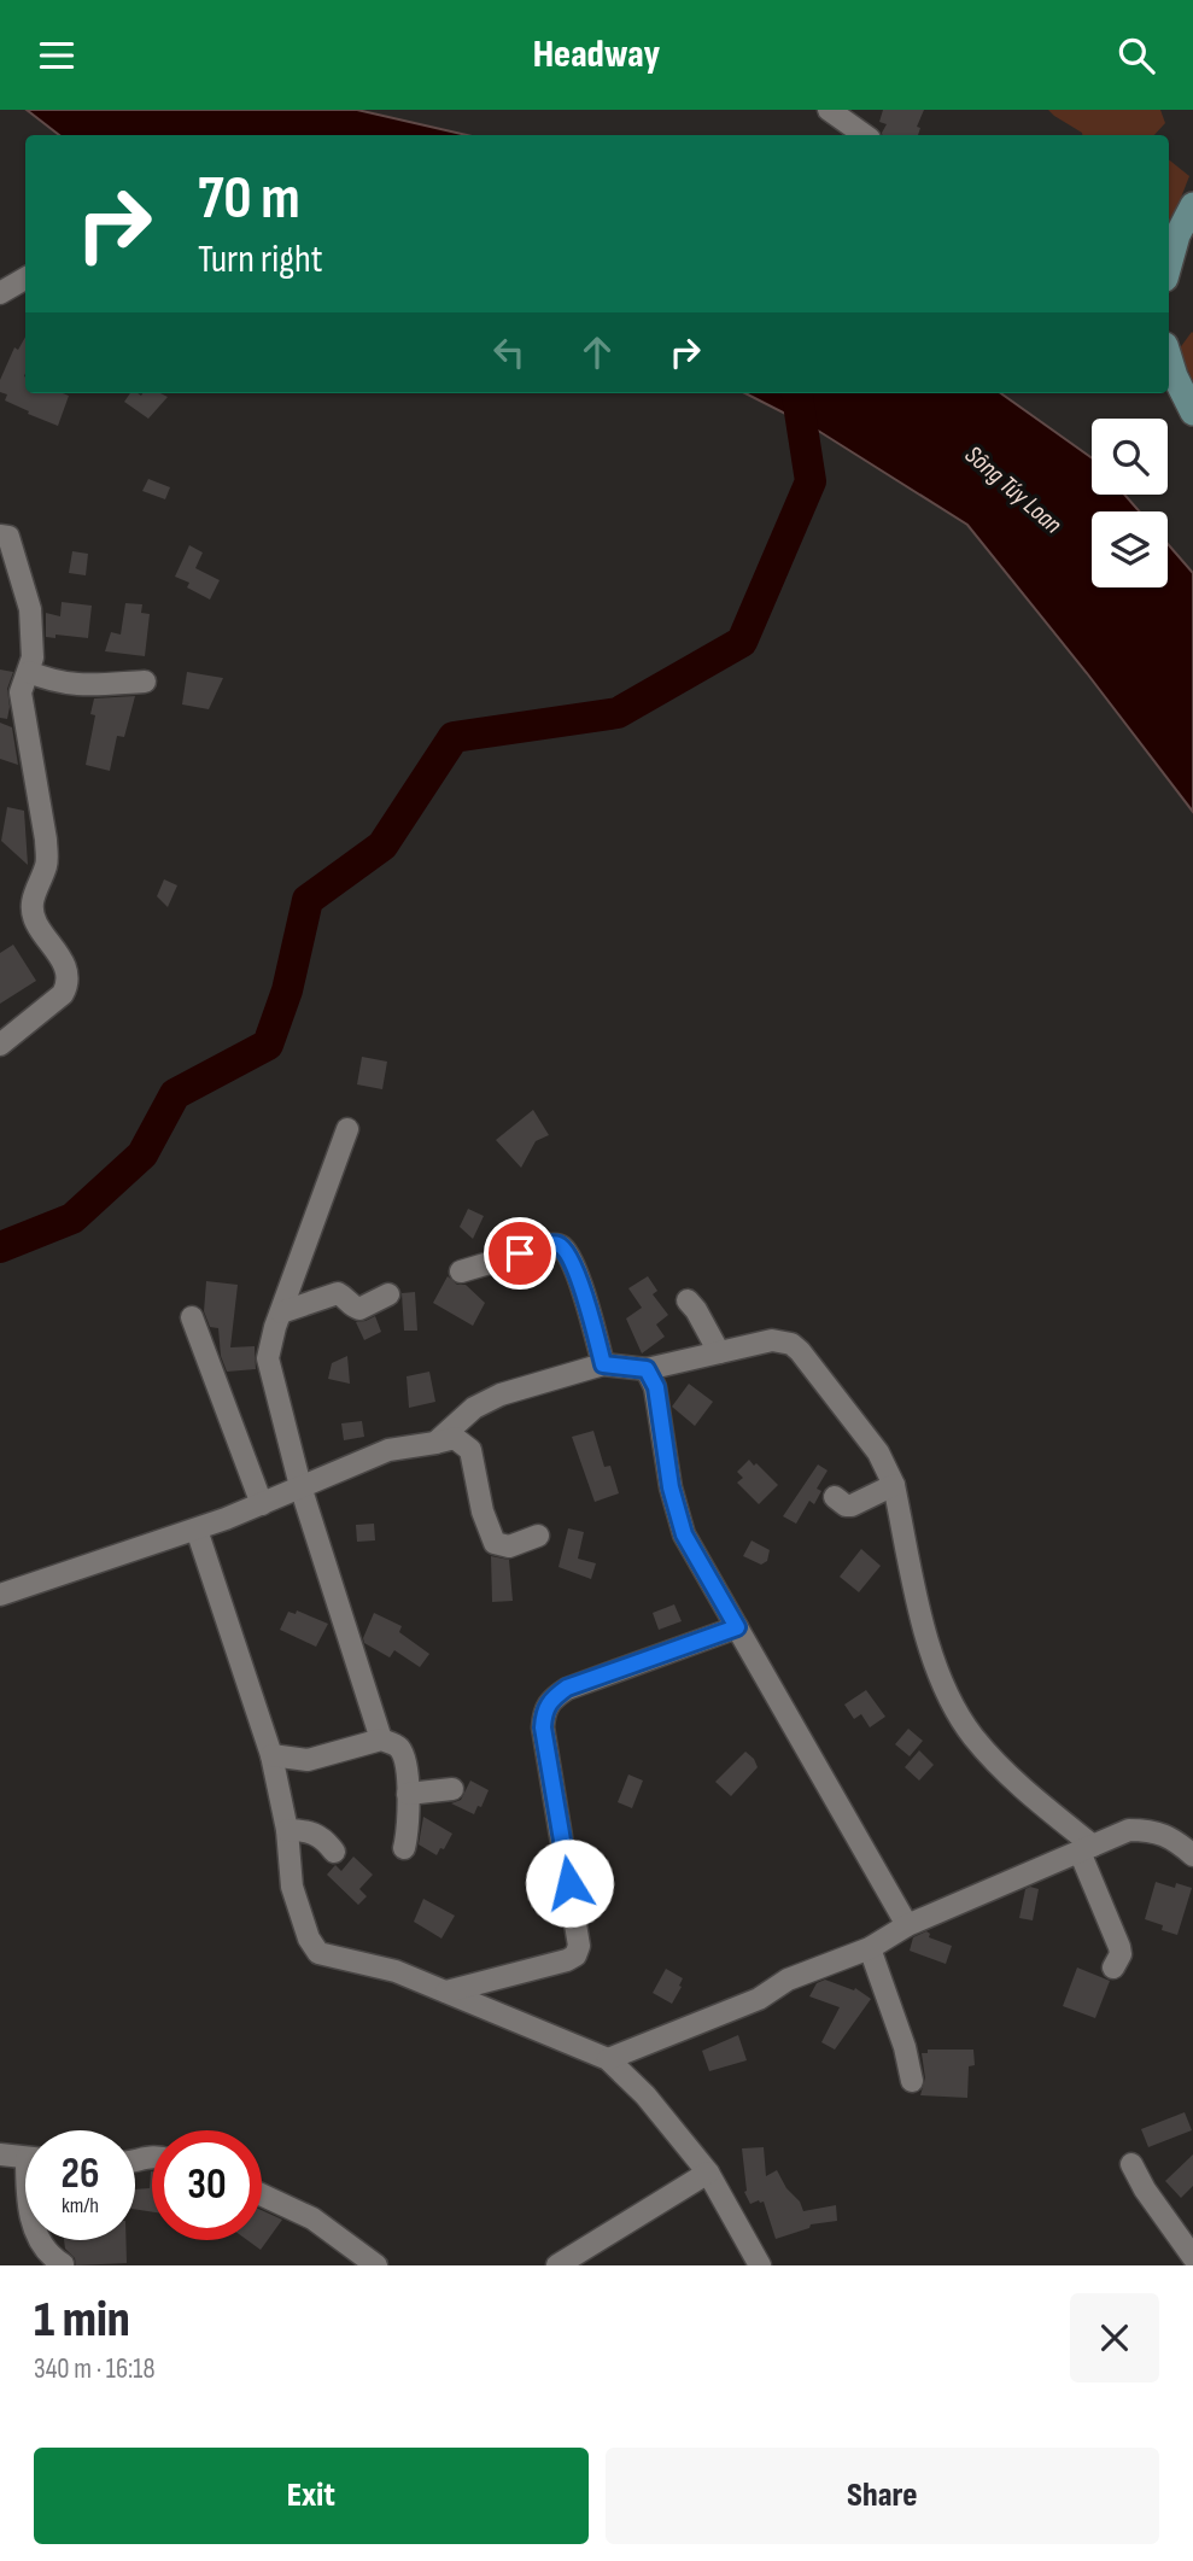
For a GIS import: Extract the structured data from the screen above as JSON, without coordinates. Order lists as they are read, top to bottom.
{
  "water": ["Sông Túy Loan"],
  "page": {
    "header": "Headway",
    "turn": ["70 m", "Turn right"],
    "speed": "26 km/h",
    "limit": "30",
    "heading": ["1 min", "340 m · 16:18"],
    "buttons": ["Exit", "Share"]
  }
}
